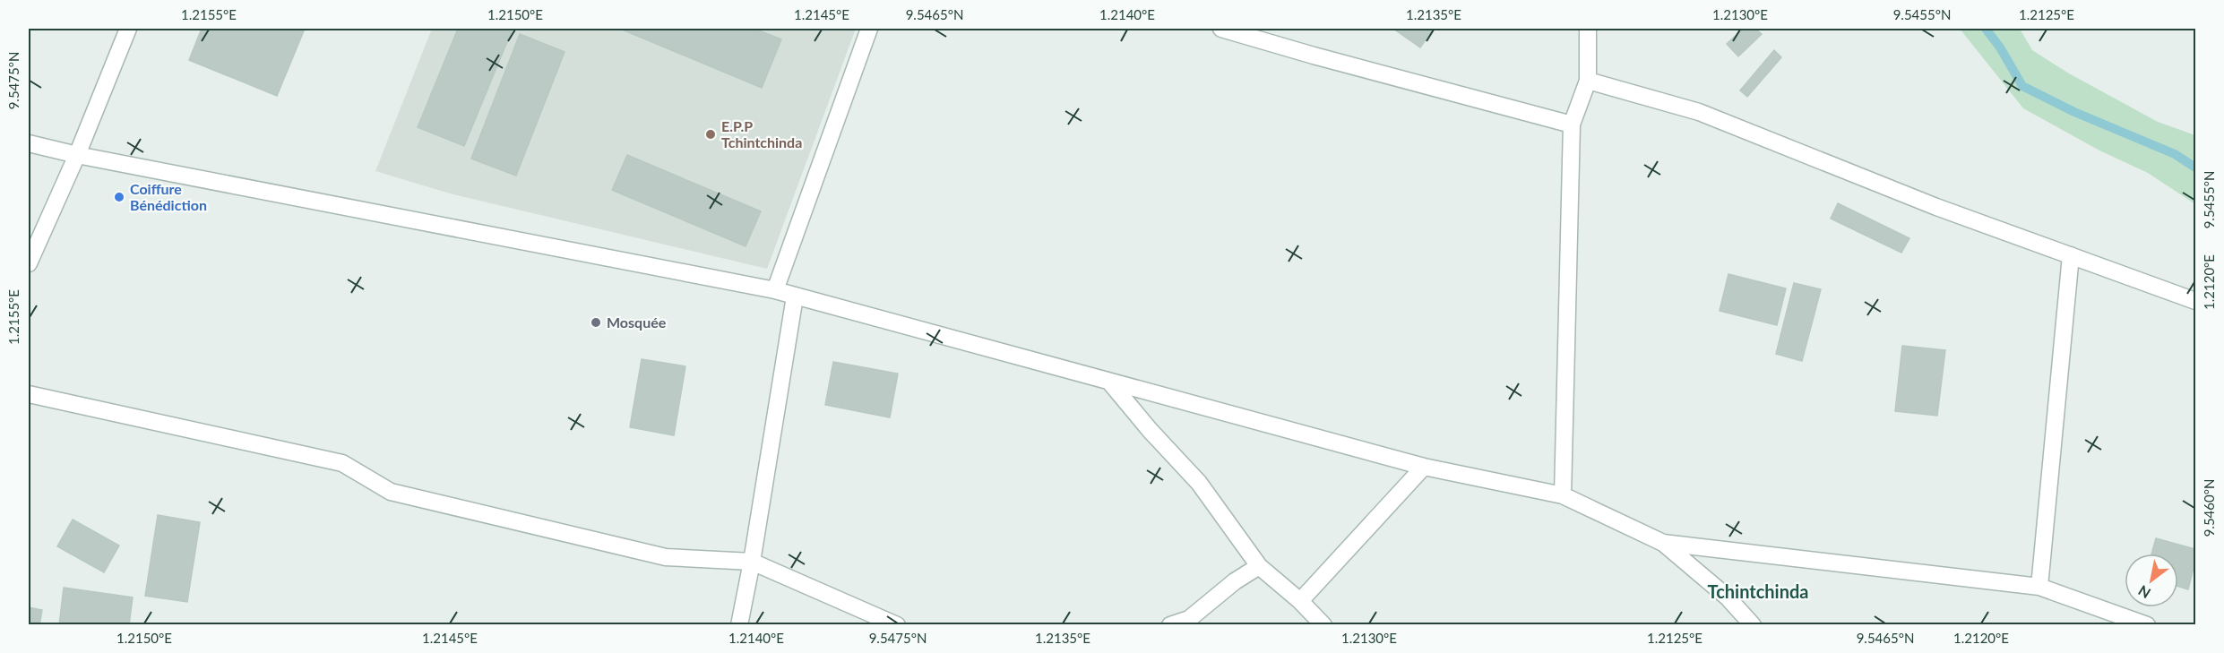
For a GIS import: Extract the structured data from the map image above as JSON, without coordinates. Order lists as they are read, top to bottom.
{
  "districts": ["Tchintchinda"],
  "places": ["E.P.P Tchintchinda", "Coiffure Bénédiction", "Mosquée"],
  "north": "bottom left",
  "coordinates": [
    "1.2155°E",
    "1.2150°E",
    "1.2145°E",
    "9.5465°N",
    "1.2140°E",
    "1.2135°E",
    "1.2130°E",
    "9.5455°N",
    "1.2125°E",
    "9.5475°N",
    "1.2120°E",
    "9.5460°N"
  ]
}
